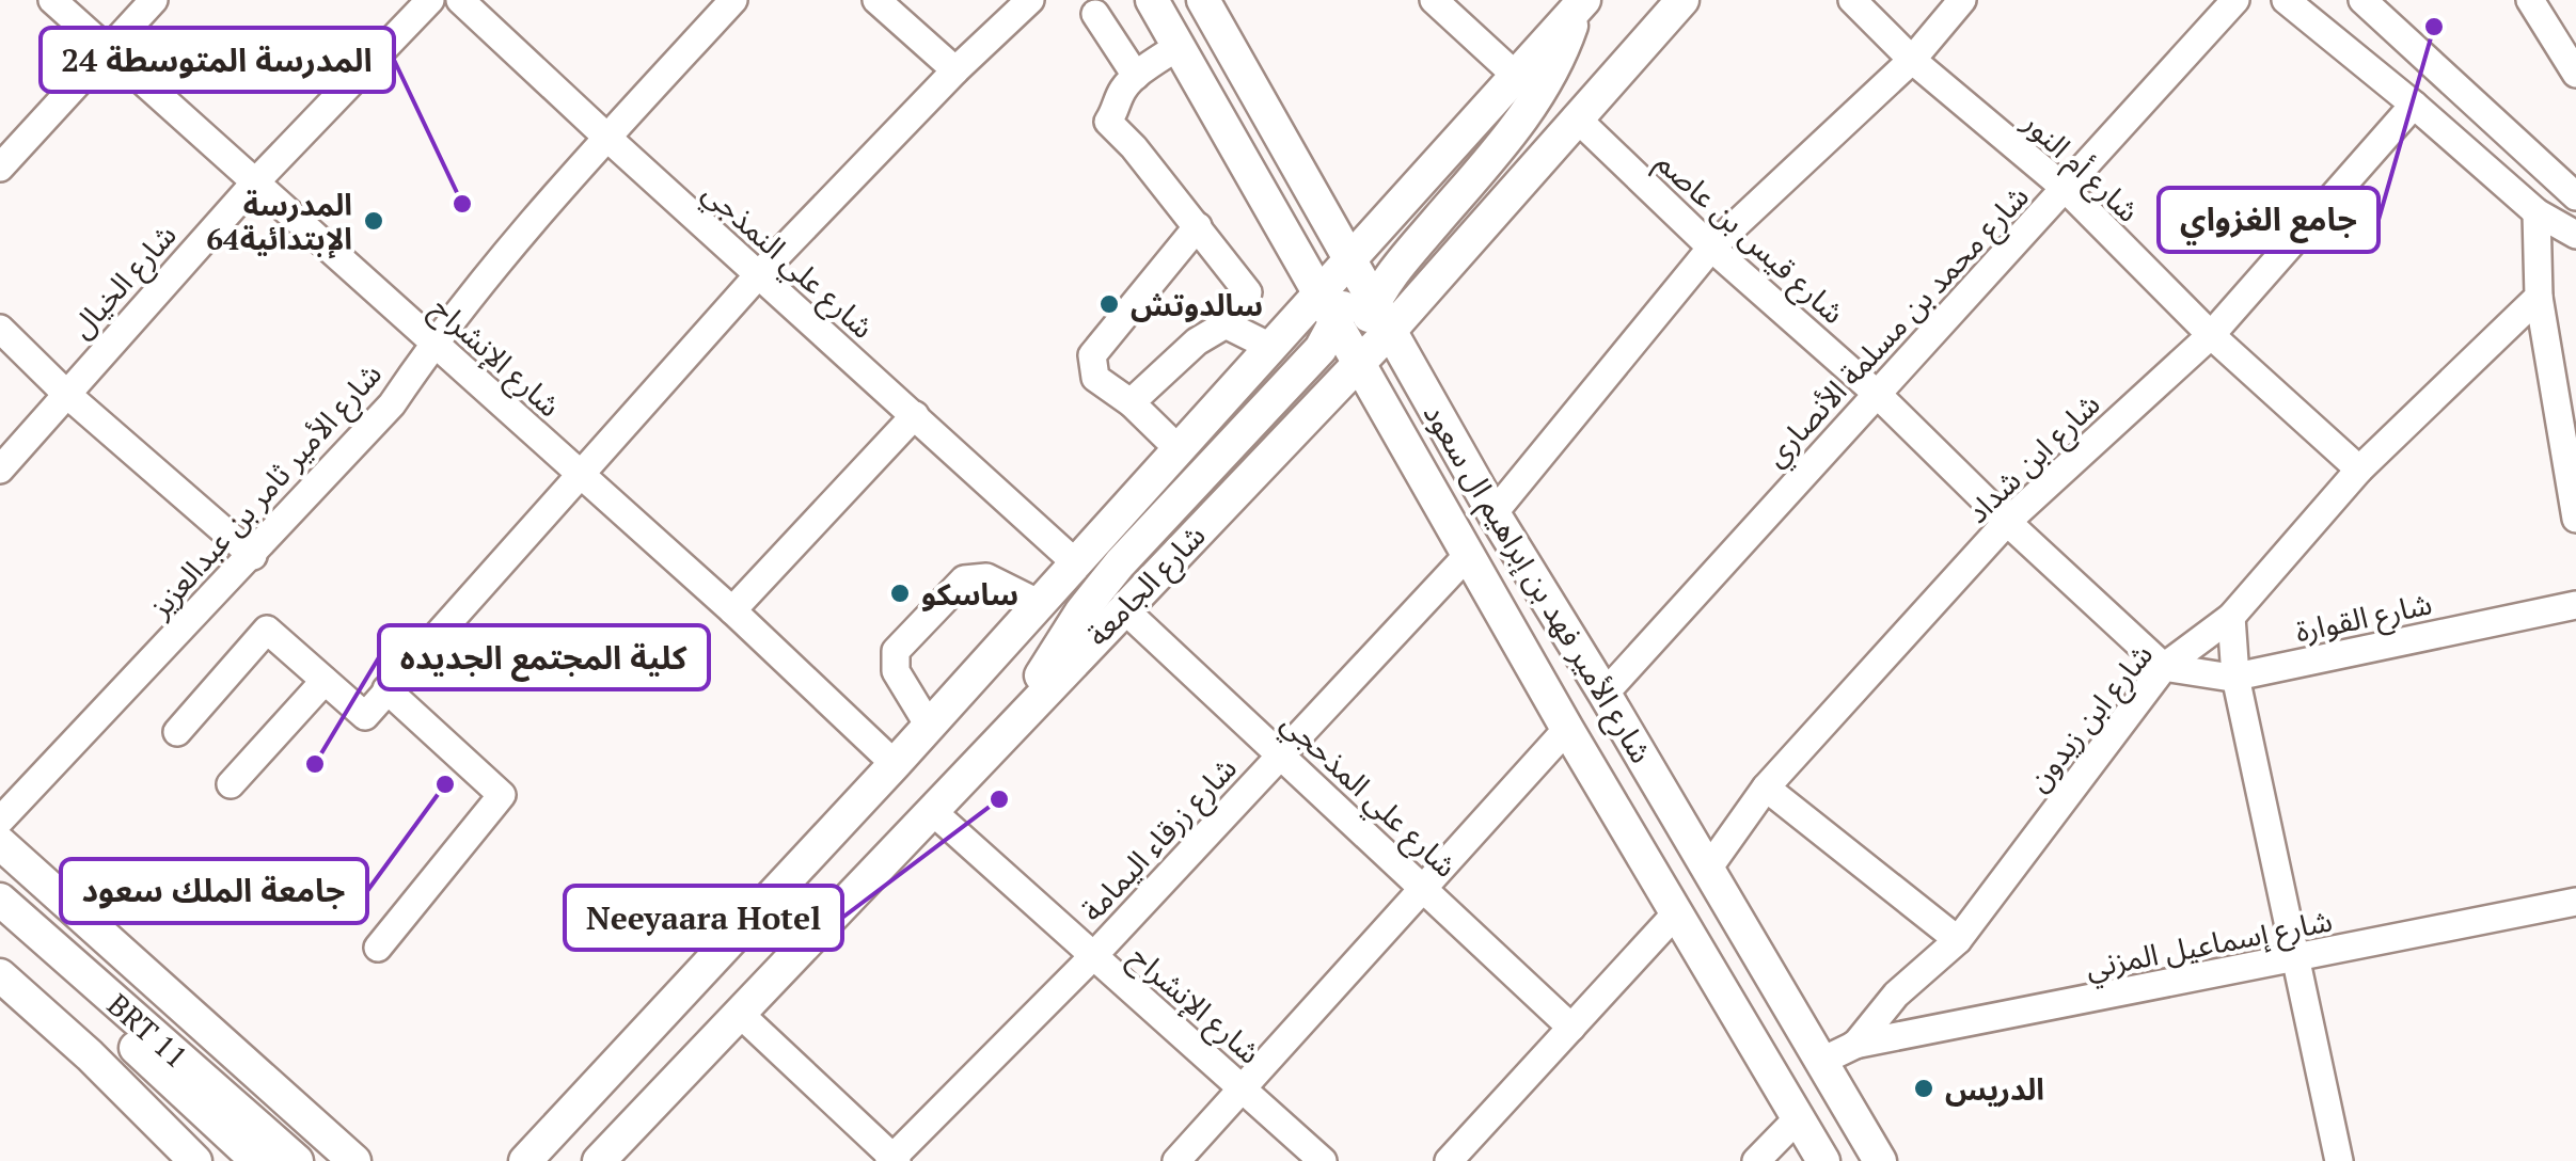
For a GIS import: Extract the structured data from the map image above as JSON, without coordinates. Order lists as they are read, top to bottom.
{
  "streets": {
    "main road": ["شارع الأمير فهد بن إبراهيم ال سعود", "شارع الجامعة", "BRT 11"],
    "street": [
      "شارع أم النور",
      "شارع قيس بن عاصم",
      "شارع علي النمذجي",
      "شارع الخيال",
      "شارع محمد بن مسلمة الأنصاري",
      "شارع الإنشراح",
      "شارع ابن شداد",
      "شارع الأمير ثامر بن عبدالعزيز",
      "شارع القوارة",
      "شارع ابن زيدون",
      "شارع علي المذحجي",
      "شارع زرقاء اليمامة",
      "شارع إسماعيل المزني"
    ]
  },
  "crossings": [
    ["شارع أم النور", "شارع محمد بن مسلمة الأنصاري"],
    ["شارع أم النور", "شارع ابن شداد"],
    ["شارع أم النور", "شارع ابن زيدون"],
    ["شارع قيس بن عاصم", "شارع محمد بن مسلمة الأنصاري"],
    ["شارع قيس بن عاصم", "شارع ابن شداد"],
    ["شارع قيس بن عاصم", "شارع الجامعة"],
    ["شارع قيس بن عاصم", "شارع القوارة"],
    ["شارع قيس بن عاصم", "شارع ابن زيدون"],
    ["شارع علي النمذجي", "شارع الأمير ثامر بن عبدالعزيز"],
    ["شارع الخيال", "شارع الإنشراح"],
    ["شارع محمد بن مسلمة الأنصاري", "شارع الأمير فهد بن إبراهيم ال سعود"],
    ["شارع الإنشراح", "شارع الأمير ثامر بن عبدالعزيز"],
    ["شارع الإنشراح", "شارع الجامعة"],
    ["شارع الإنشراح", "شارع زرقاء اليمامة"],
    ["شارع ابن شداد", "شارع الأمير فهد بن إبراهيم ال سعود"],
    ["شارع الأمير فهد بن إبراهيم ال سعود", "شارع الجامعة"],
    ["شارع الأمير فهد بن إبراهيم ال سعود", "شارع ابن زيدون"],
    ["شارع الأمير فهد بن إبراهيم ال سعود", "شارع زرقاء اليمامة"],
    ["شارع الجامعة", "شارع علي المذحجي"],
    ["شارع القوارة", "شارع ابن زيدون"],
    ["شارع ابن زيدون", "شارع إسماعيل المزني"],
    ["شارع علي المذحجي", "شارع زرقاء اليمامة"]
  ],
  "places": [
    "جامع الغزواي",
    "المدرسة المتوسطة 24",
    "المدرسة الإبتدائية64",
    "سالدوتش",
    "ساسكو",
    "كلية المجتمع الجديده",
    "جامعة الملك سعود",
    "Neeyaara Hotel",
    "الدريس"
  ]
}
